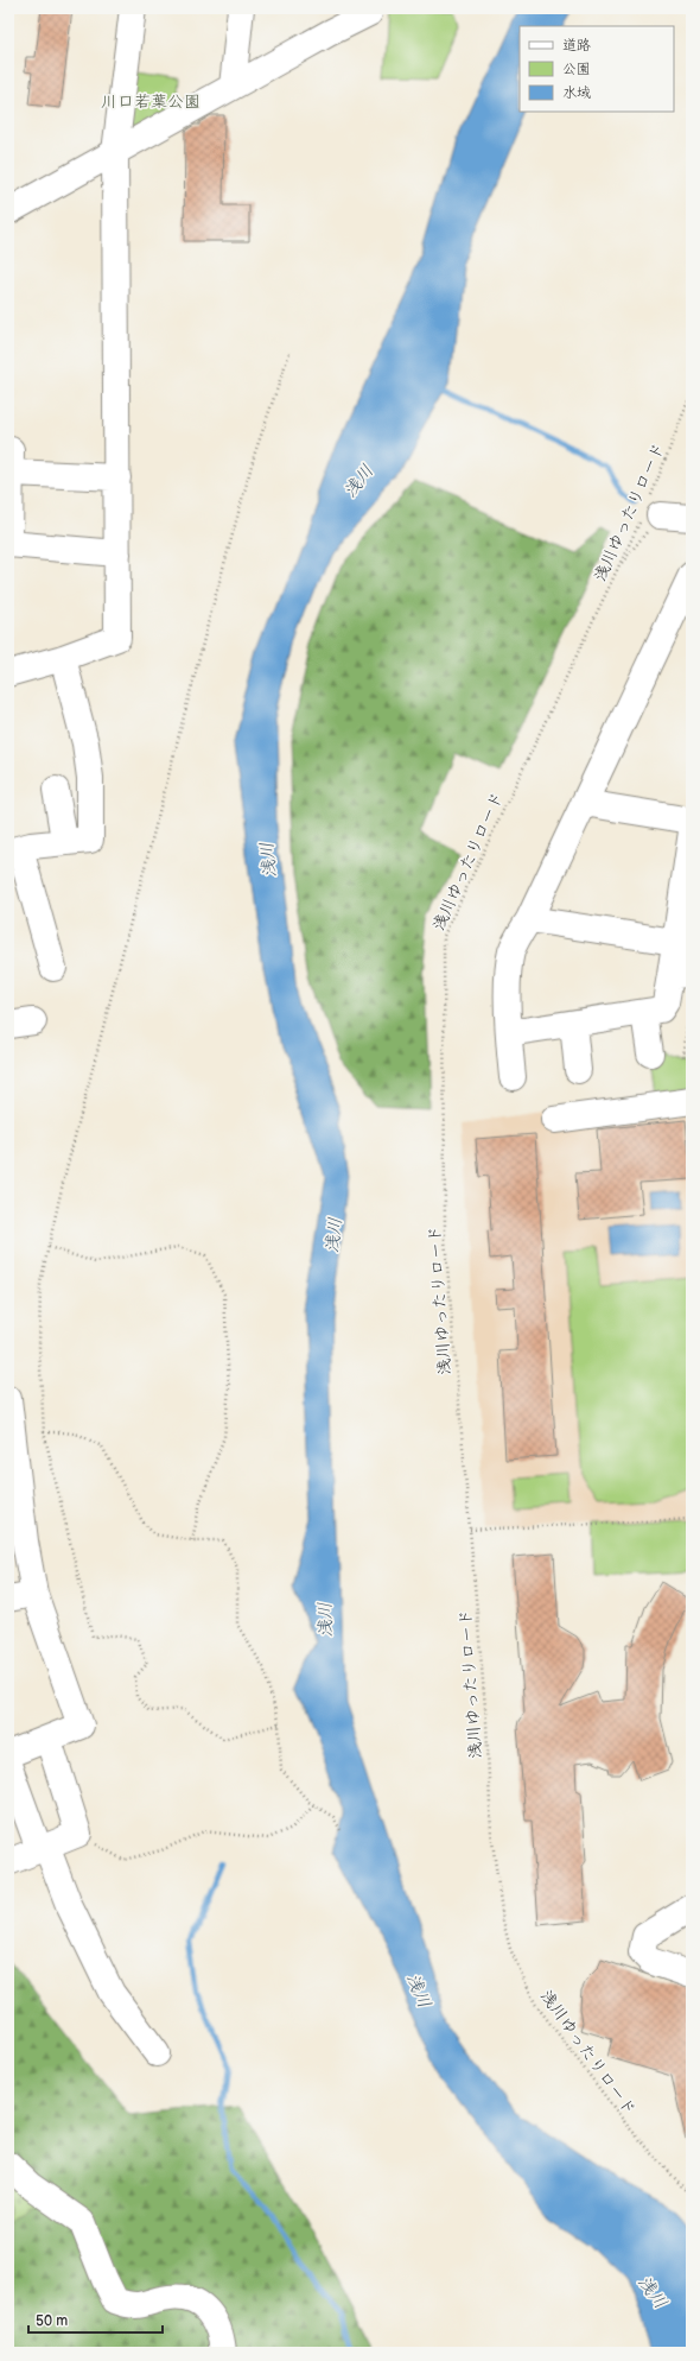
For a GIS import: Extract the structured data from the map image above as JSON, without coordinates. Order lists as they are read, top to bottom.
{
  "streets": {
    "path": ["浅川ゆったりロード"]
  },
  "water": ["浅川"],
  "parks": ["川口若葉公園"],
  "legend": ["道路", "公園", "水域"],
  "scale_bar": "50 m"
}
